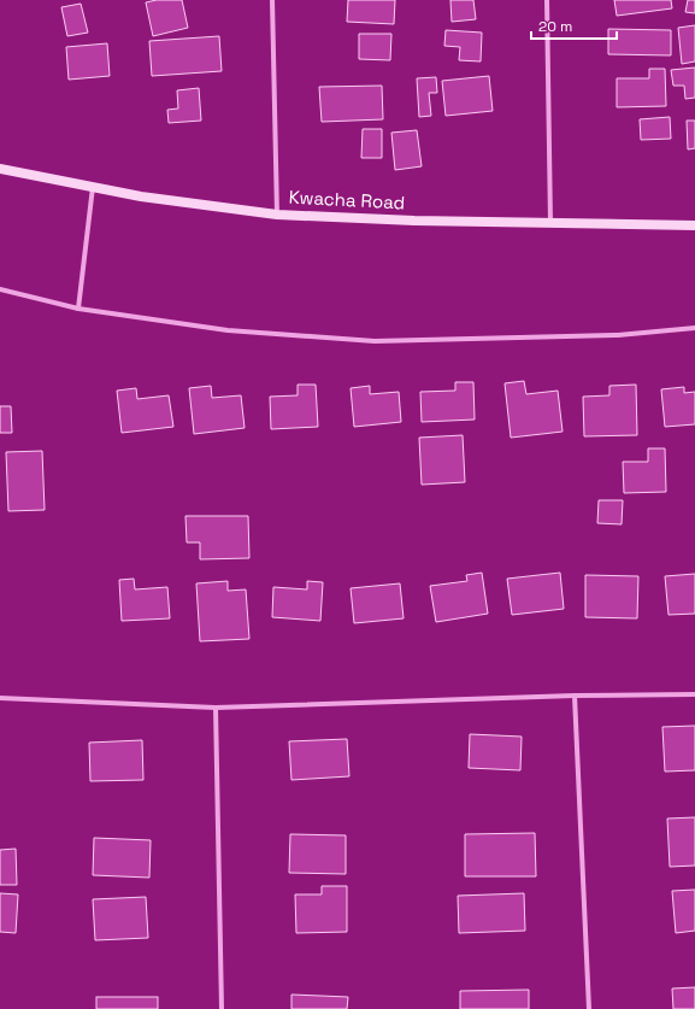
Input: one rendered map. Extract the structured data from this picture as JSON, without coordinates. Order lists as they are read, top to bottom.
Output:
{
  "streets": {
    "main road": ["Kwacha Road"]
  },
  "scale_bar": "20 m"
}
